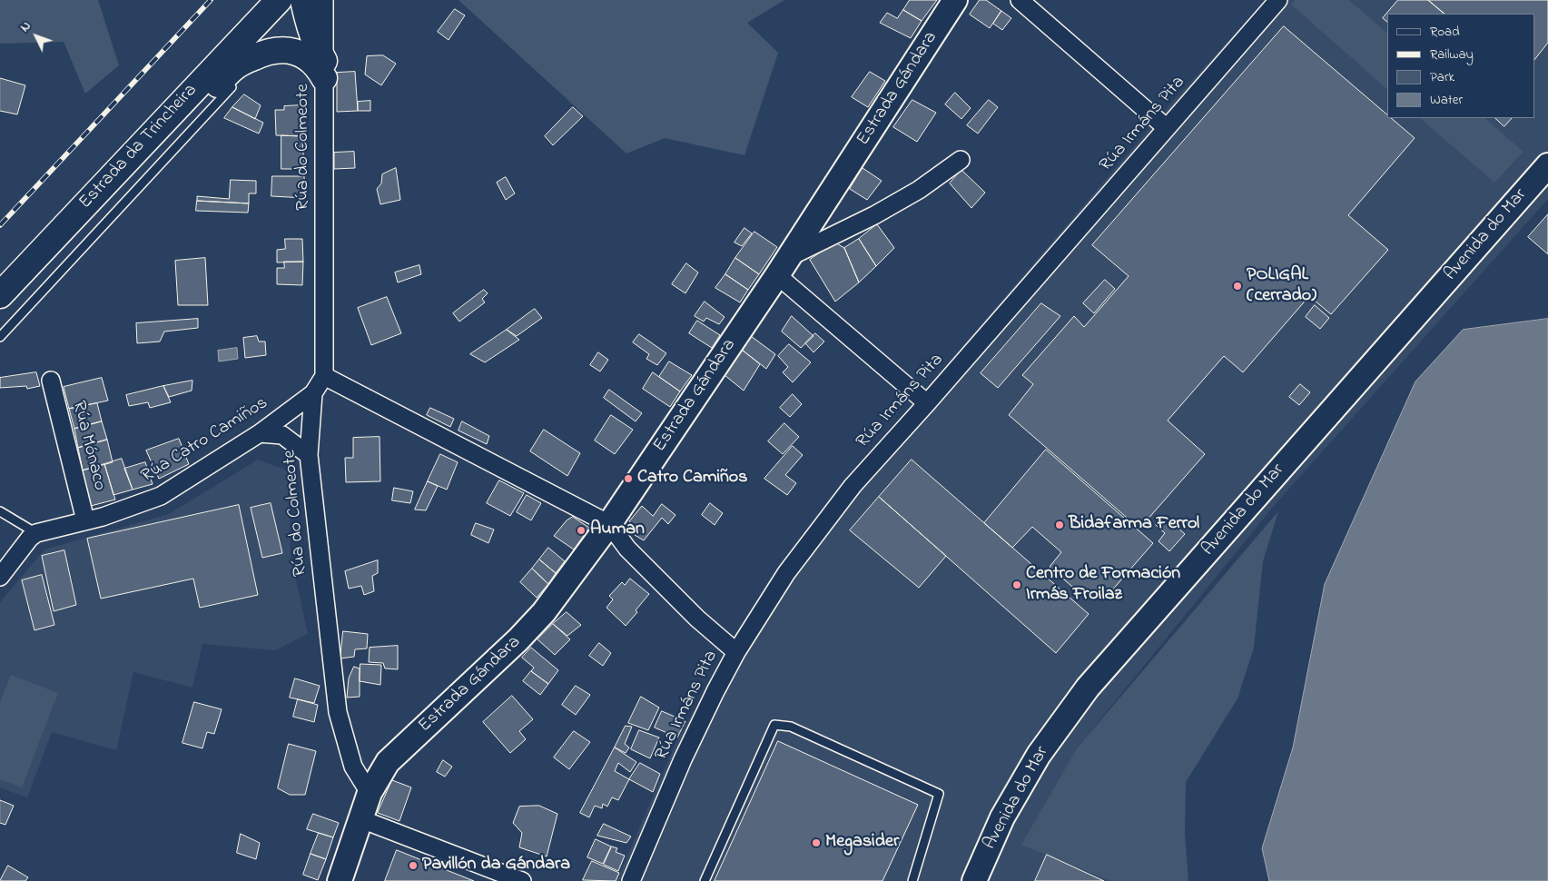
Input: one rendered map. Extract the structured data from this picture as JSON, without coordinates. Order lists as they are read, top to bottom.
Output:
{
  "streets": {
    "highway": ["Estrada da Trincheira"],
    "street": [
      "Estrada Gándara",
      "Rúa Irmáns Pita",
      "Rúa do Colmeote",
      "Avenida do Mar",
      "Rúa Catro Camiños",
      "Rúa Mónaco"
    ]
  },
  "crossings": [
    ["Estrada Gándara", "Rúa do Colmeote"],
    ["Rúa do Colmeote", "Rúa Catro Camiños"],
    ["Rúa Catro Camiños", "Rúa Mónaco"]
  ],
  "places": [
    "POLIGAL (cerrado)",
    "Catro Camiños",
    "Bidafarma Ferrol",
    "Auman",
    "Centro de Formación Irmás Froilaz",
    "Megasider",
    "Pavillón da Gándara"
  ],
  "legend": [
    "Road",
    "Railway",
    "Park",
    "Water"
  ],
  "north": "top left"
}
